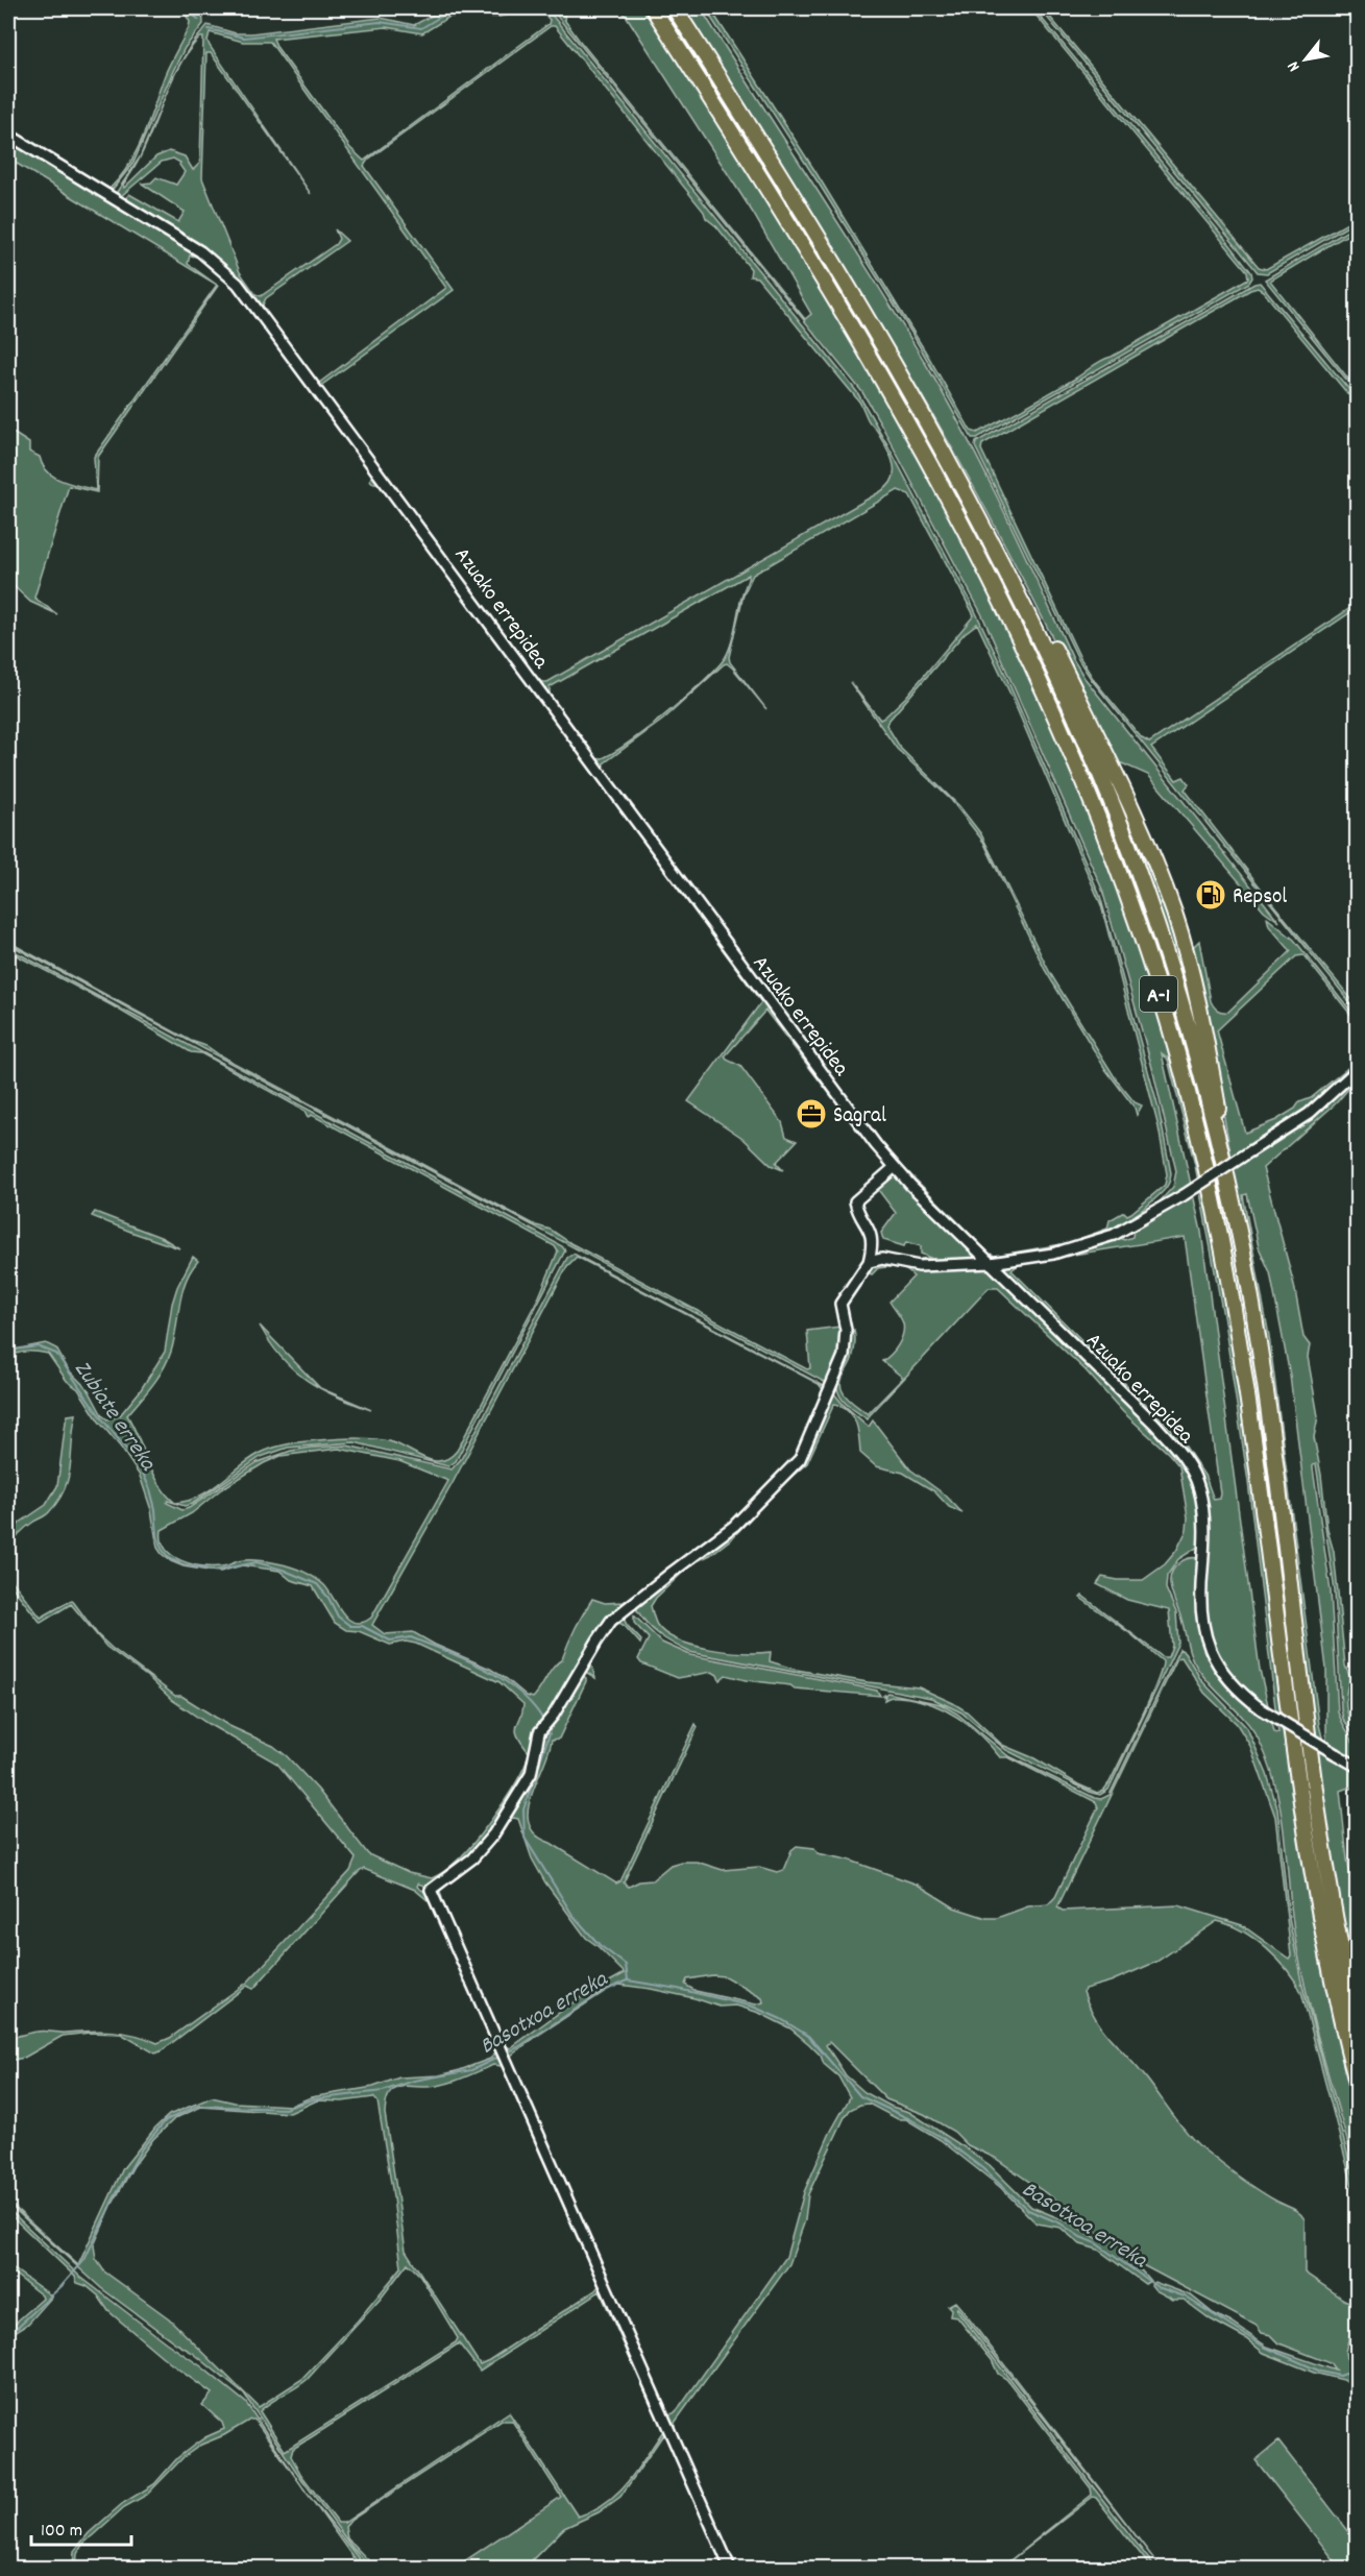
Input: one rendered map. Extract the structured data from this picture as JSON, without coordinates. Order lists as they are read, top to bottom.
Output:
{
  "streets": {
    "highway": ["A-1"],
    "street": ["Azuako errepidea"]
  },
  "water": ["Zubiate erreka", "Basotxoa erreka"],
  "places": {
    "fuel station": ["Repsol"],
    "office": ["Sagral"]
  },
  "scale_bar": "100 m",
  "north": "bottom left"
}
